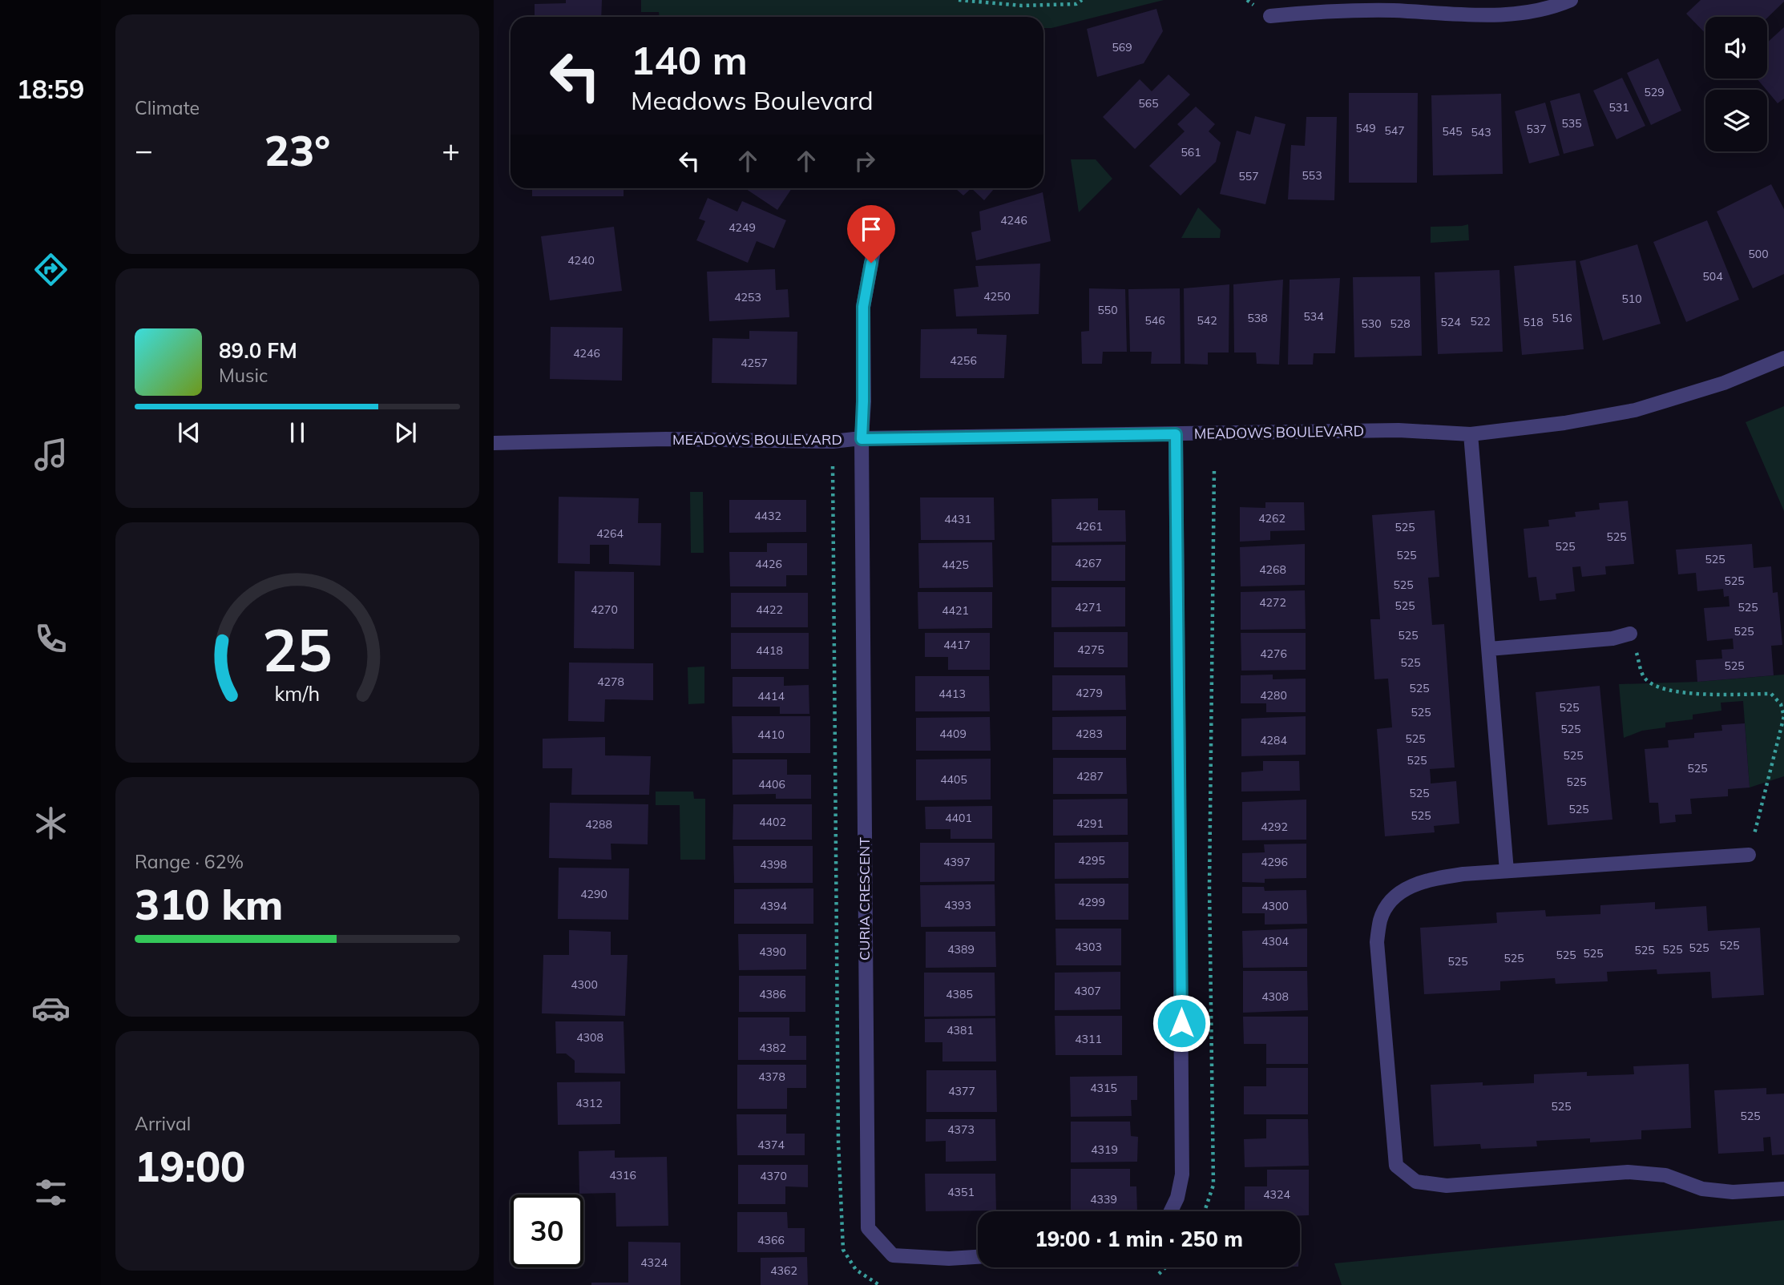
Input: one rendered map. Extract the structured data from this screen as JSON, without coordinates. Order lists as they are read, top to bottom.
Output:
{
  "streets": {
    "street": ["MEADOWS BOULEVARD", "CURIA CRESCENT"]
  },
  "crossings": [
    ["MEADOWS BOULEVARD", "CURIA CRESCENT"]
  ],
  "house_numbers": [
    "569",
    "529",
    "565",
    "531",
    "535",
    "549",
    "537",
    "547",
    "545",
    "543",
    "561",
    "553",
    "557",
    "4246",
    "4249",
    "500",
    "4240",
    "504",
    "4250",
    "4253",
    "510",
    "550",
    "534",
    "538",
    "516",
    "546",
    "542",
    "522",
    "524",
    "518",
    "530",
    "528",
    "4246",
    "4256",
    "4257",
    "4432",
    "4262",
    "4431",
    "4261",
    "525",
    "4264",
    "525",
    "525",
    "525",
    "525",
    "4267",
    "4426",
    "4425",
    "4268",
    "525",
    "525",
    "4272",
    "525",
    "4271",
    "525",
    "4270",
    "4422",
    "4421",
    "525",
    "525",
    "4417",
    "4275",
    "4418",
    "4276",
    "525",
    "525",
    "4278",
    "525",
    "4279",
    "4413",
    "4280",
    "4414",
    "525",
    "525",
    "525",
    "4409",
    "4283",
    "4410",
    "525",
    "4284",
    "525",
    "525",
    "525",
    "4287",
    "4405",
    "525",
    "4406",
    "525",
    "525",
    "525",
    "4401",
    "4402",
    "4291",
    "4288",
    "4292",
    "4295",
    "4397",
    "4296",
    "4398",
    "4290",
    "4299",
    "4393",
    "4394",
    "4300",
    "4304",
    "525",
    "4303",
    "525",
    "4389",
    "525",
    "525",
    "4390",
    "525",
    "525",
    "525",
    "525",
    "4300",
    "4307",
    "4386",
    "4385",
    "4308",
    "4381",
    "4308",
    "4311",
    "4382",
    "4378",
    "4315",
    "4377",
    "4312",
    "525",
    "525",
    "4373",
    "4374",
    "4319",
    "4316",
    "4370",
    "4351",
    "4324",
    "4339",
    "4366",
    "4324",
    "4362"
  ],
  "page": {
    "tabs": "18:59",
    "tile": [
      "Climate",
      ["Range · 62%", "310 km"],
      ["Arrival", "19:00"]
    ],
    "turn": ["140 m", "Meadows Boulevard"],
    "heat": ["−", "23°", "+"],
    "song": ["89.0 FM", "Music"],
    "limit": "30",
    "trip": "19:00 · 1 min · 250 m",
    "gauge": ["25", "km/h"]
  }
}
